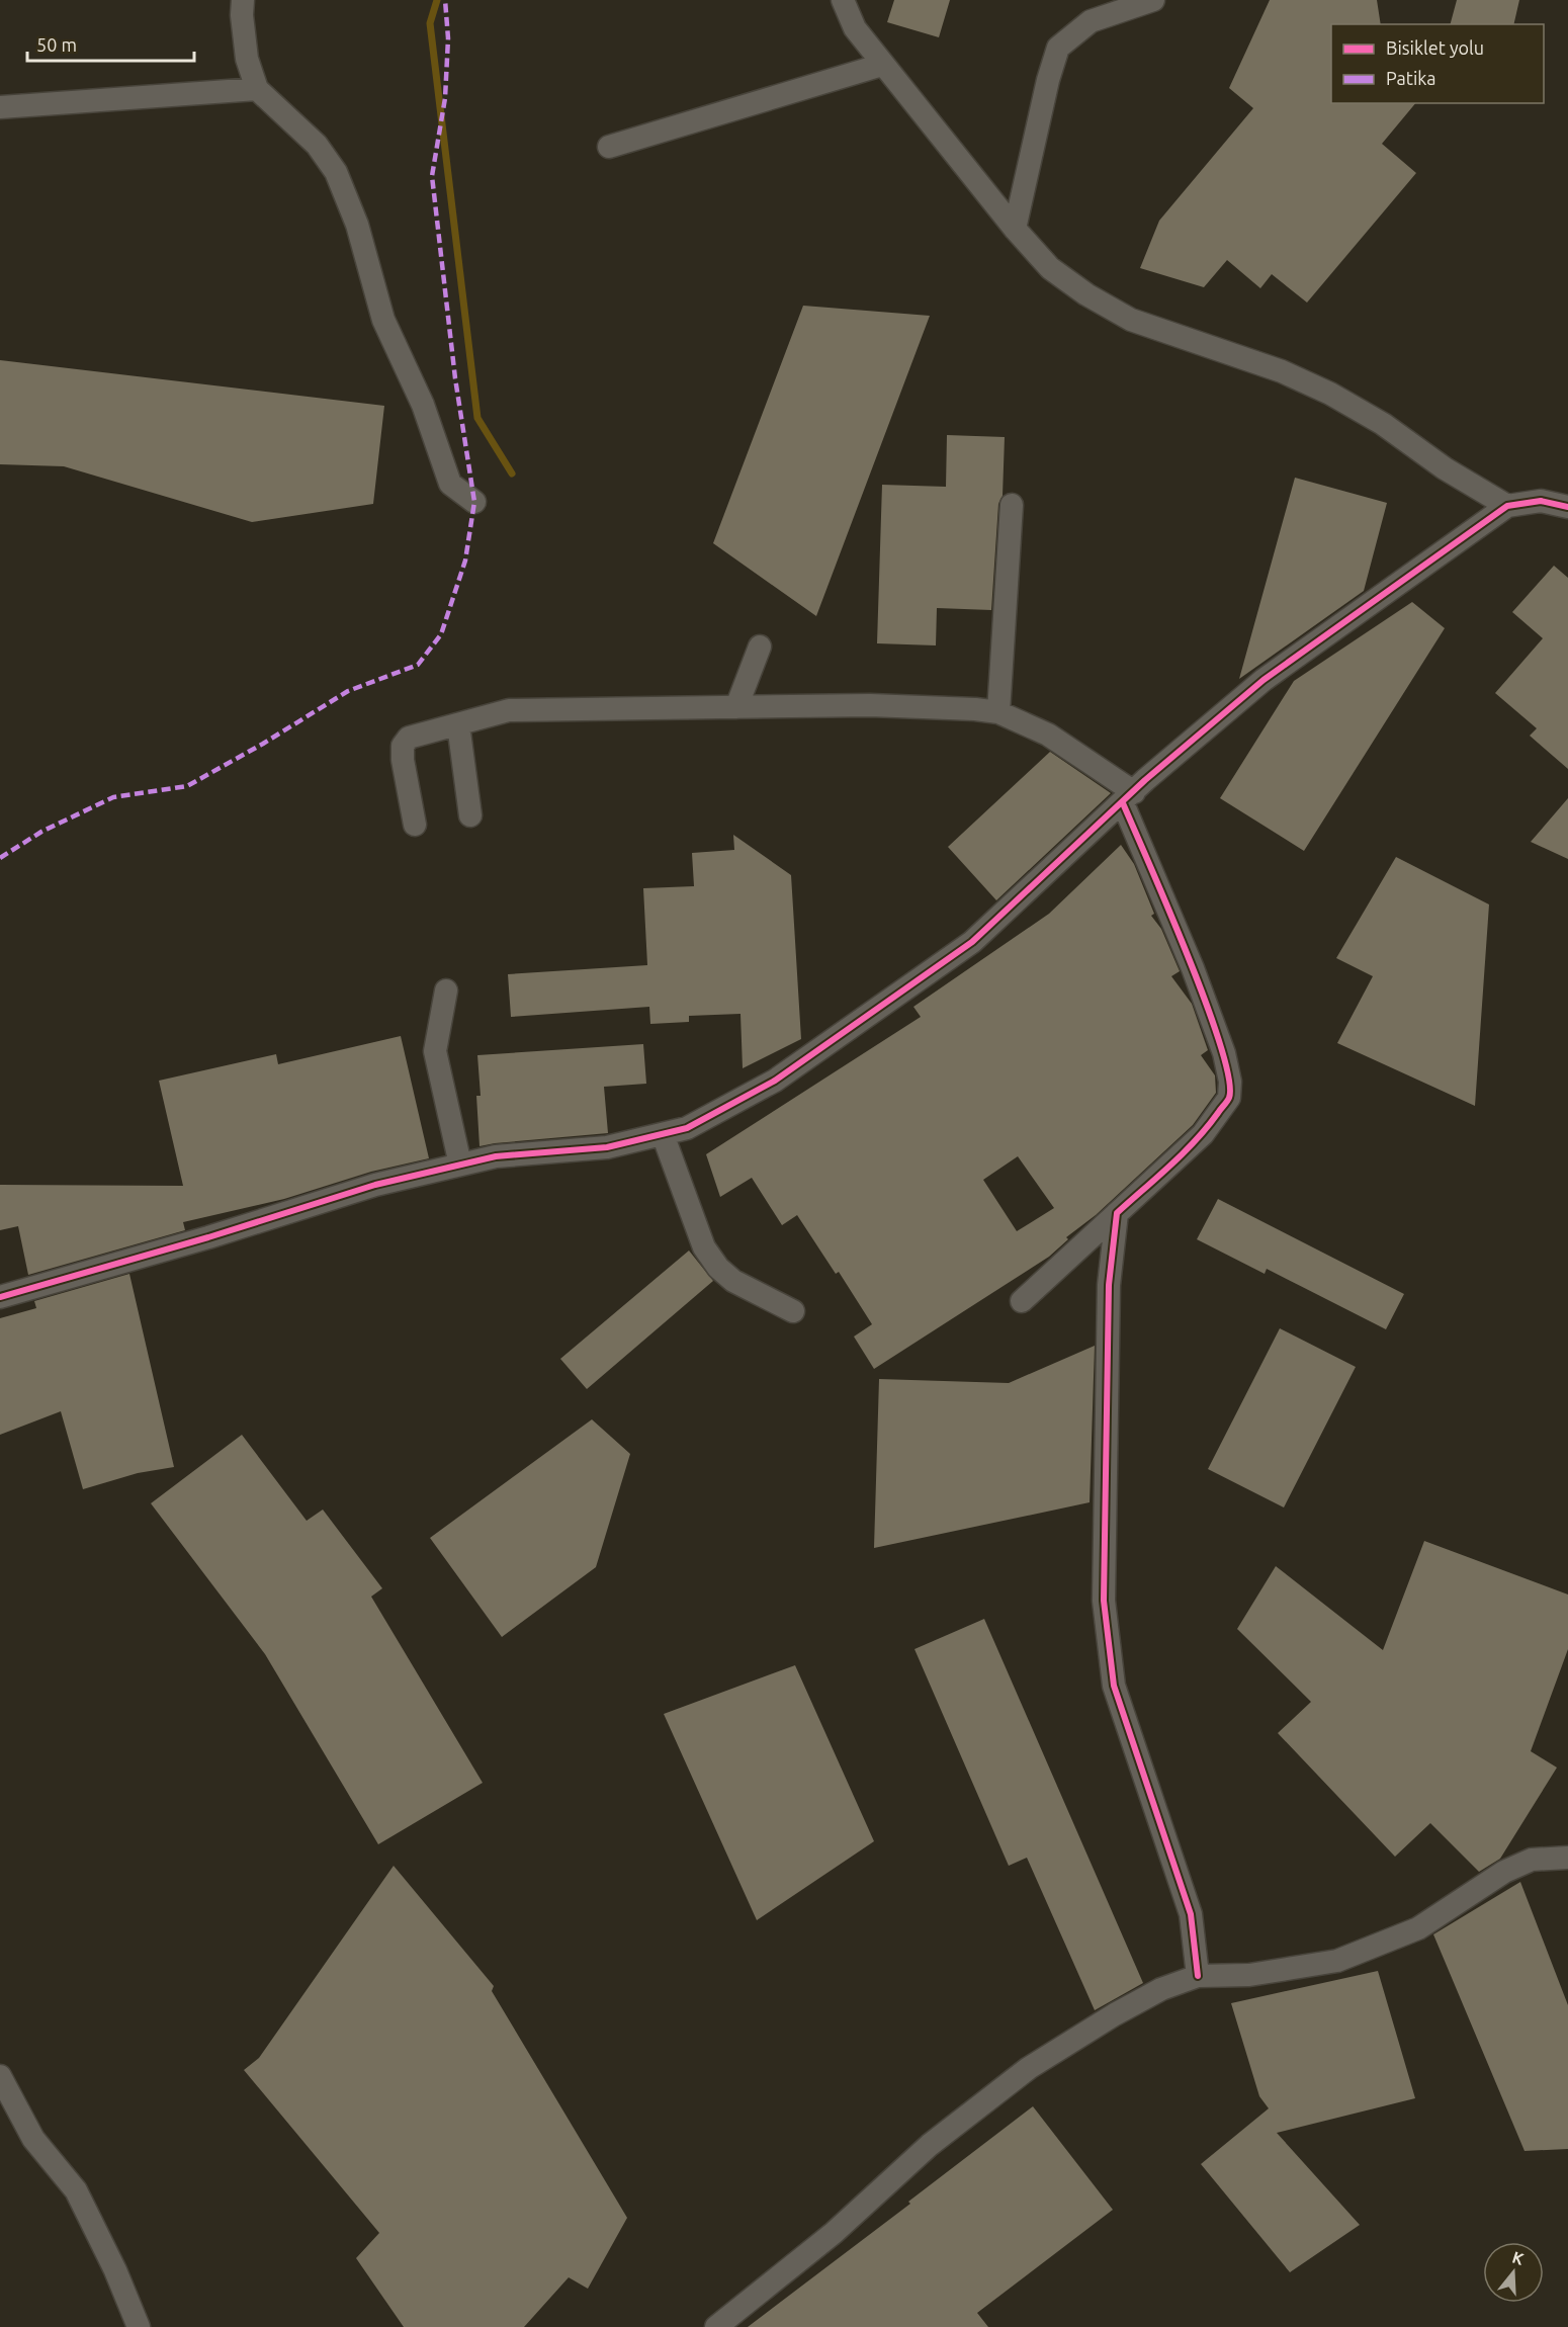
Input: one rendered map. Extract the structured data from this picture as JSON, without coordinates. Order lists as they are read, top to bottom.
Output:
{
  "legend": ["Bisiklet yolu", "Patika"],
  "scale_bar": "50 m",
  "north": "top"
}
